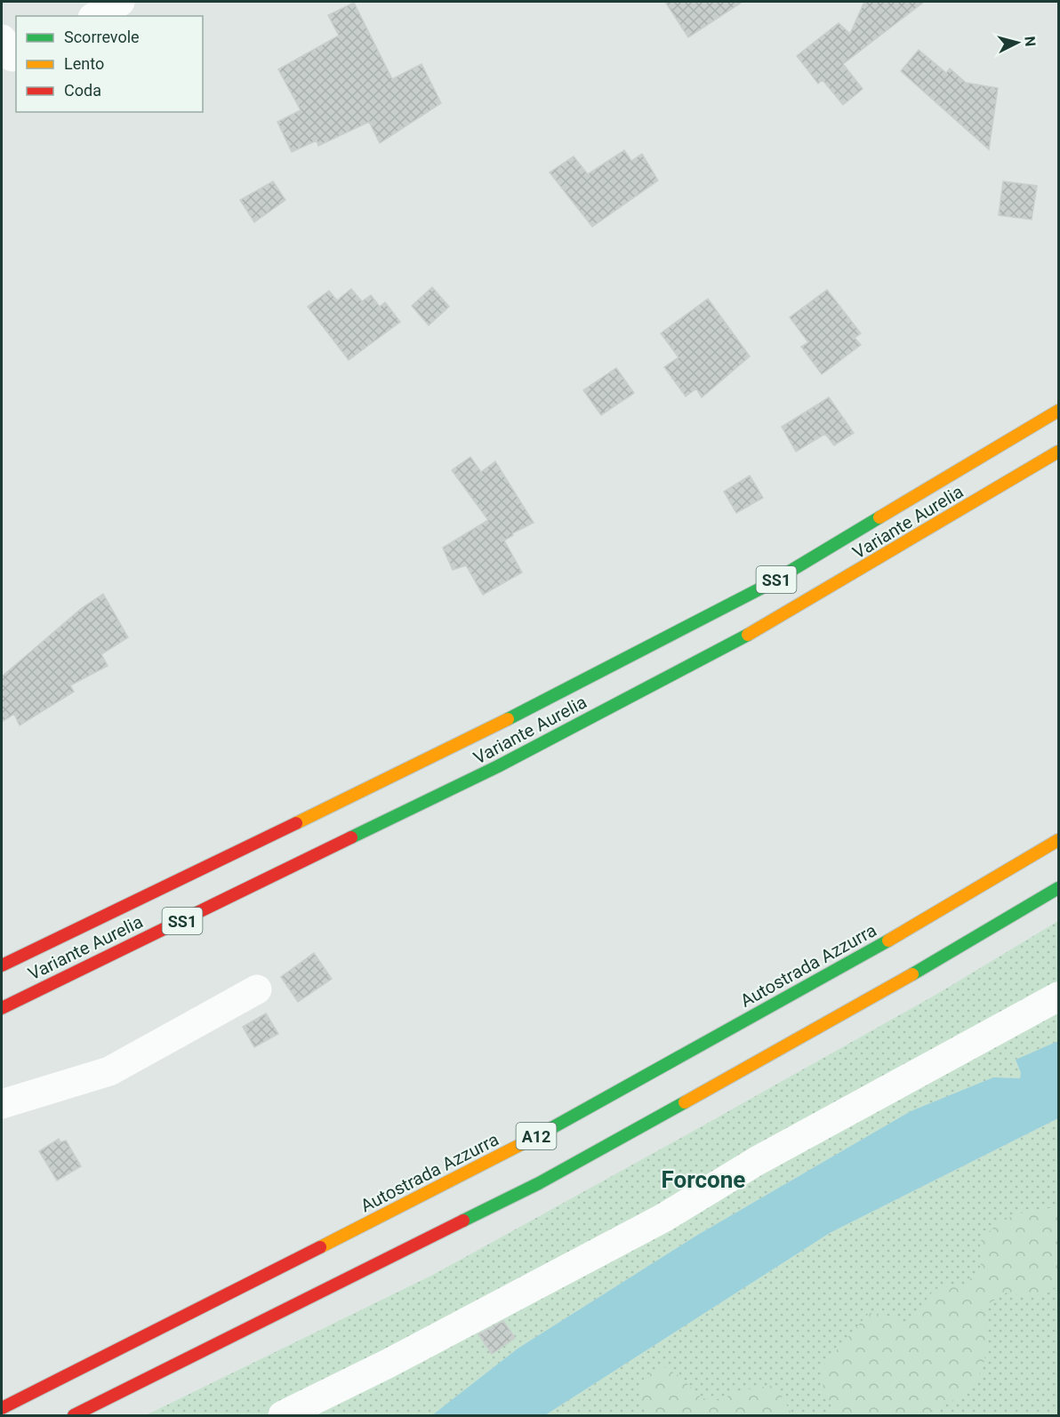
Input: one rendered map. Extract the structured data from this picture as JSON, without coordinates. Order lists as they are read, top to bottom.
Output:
{
  "streets": {
    "highway": [
      "Variante Aurelia",
      "SS1",
      "Autostrada Azzurra",
      "A12"
    ]
  },
  "districts": ["Forcone"],
  "legend": ["Scorrevole", "Lento", "Coda"],
  "north": "right"
}
